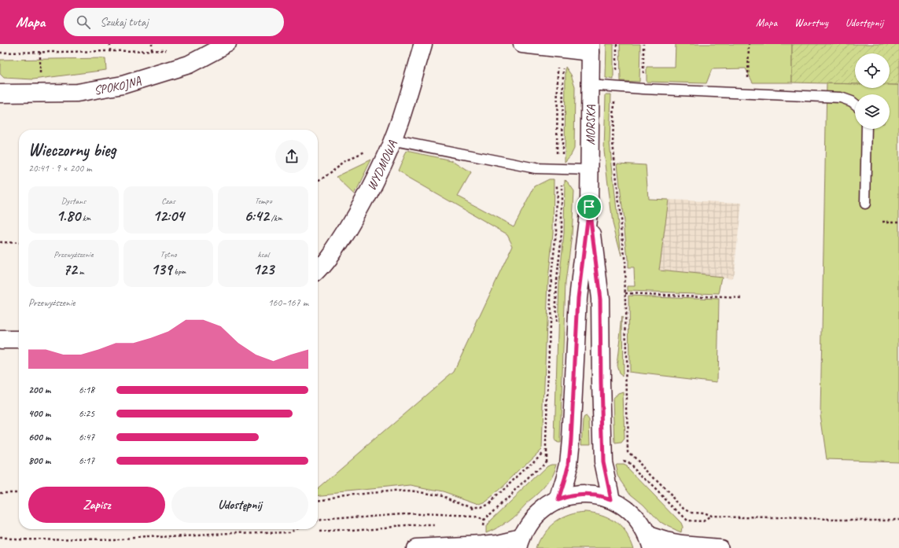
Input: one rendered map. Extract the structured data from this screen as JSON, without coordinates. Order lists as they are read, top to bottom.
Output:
{
  "streets": {
    "street": ["SPOKOJNA", "MORSKA", "WYDMOWA"]
  },
  "page": {
    "header": "Mapa",
    "search": "Szukaj tutaj",
    "nav": ["Mapa", "Warstwy", "Udostępnij"],
    "heading": ["Wieczorny bieg", "20:41 · 9 × 200 m"],
    "stats": [
      ["Dystans", "1.80 km"],
      ["Czas", "12:04"],
      ["Tempo", "6:42 /km"],
      ["Przewyższenie", "72 m"],
      ["Tętno", "139 bpm"],
      ["kcal", "123"]
    ],
    "chart": ["Przewyższenie", "160–167 m"],
    "list": [
      {
        "name": "200 m",
        "note": "6:18"
      },
      {
        "name": "400 m",
        "note": "6:25"
      },
      {
        "name": "600 m",
        "note": "6:47"
      },
      {
        "name": "800 m",
        "note": "6:17"
      }
    ],
    "buttons": ["Zapisz", "Udostępnij"]
  }
}
